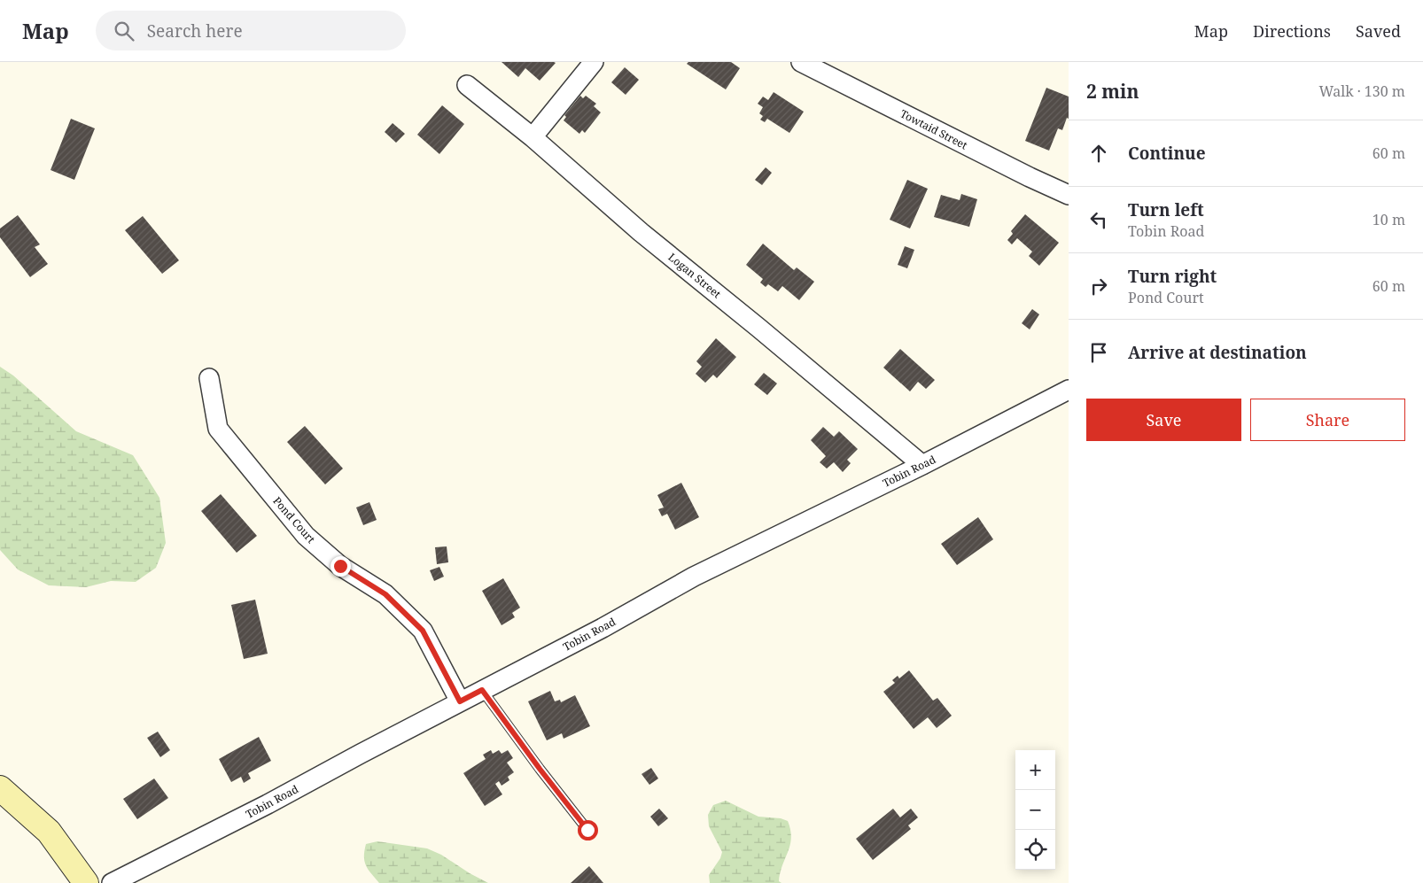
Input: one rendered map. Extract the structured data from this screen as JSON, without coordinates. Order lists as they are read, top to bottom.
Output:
{
  "streets": {
    "street": [
      "Towtaid Street",
      "Logan Street",
      "Tobin Road",
      "Pond Court"
    ]
  },
  "crossings": [
    ["Logan Street", "Tobin Road"],
    ["Tobin Road", "Pond Court"]
  ],
  "page": {
    "header": "Map",
    "search": "Search here",
    "nav": ["Map", "Directions", "Saved"],
    "heading": ["2 min", "Walk · 130 m"],
    "list": [
      ["Continue", "60 m"],
      ["Turn left", "Tobin Road", "10 m"],
      ["Turn right", "Pond Court", "60 m"],
      "Arrive at destination"
    ],
    "buttons": ["Save", "Share"],
    "map_buttons": ["+", "−"]
  }
}
